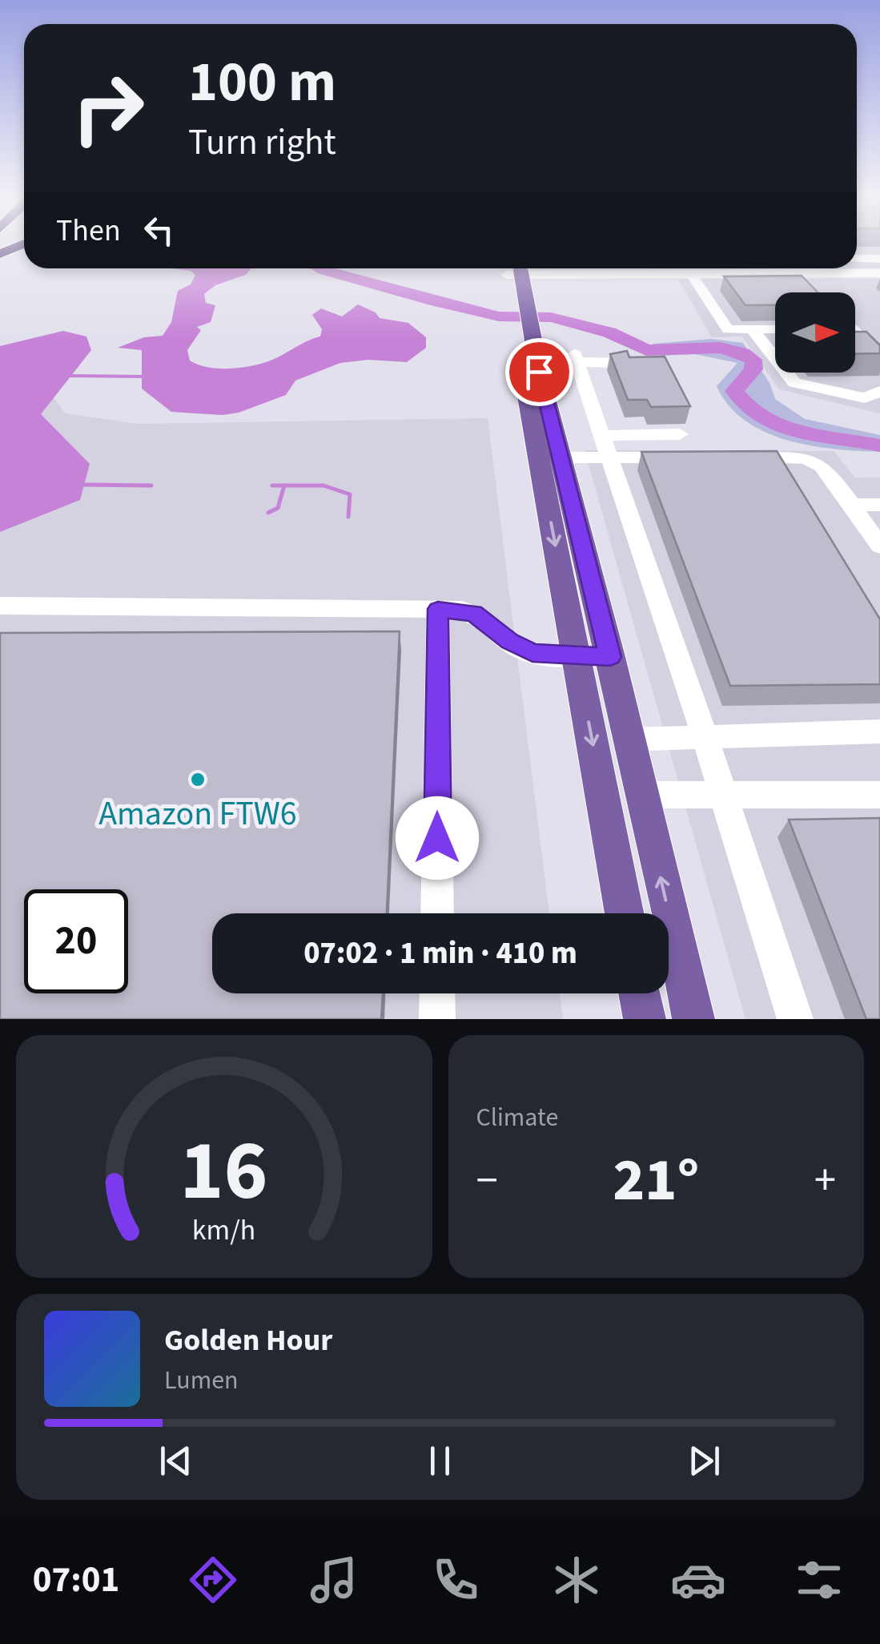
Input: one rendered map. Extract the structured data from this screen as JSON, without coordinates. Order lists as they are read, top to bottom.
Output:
{
  "places": ["Amazon FTW6"],
  "north": "right",
  "page": {
    "turn": ["100 m", "Turn right"],
    "then": "Then",
    "limit": "20",
    "trip": "07:02 · 1 min · 410 m",
    "tile": "Climate",
    "heat": ["−", "21°", "+"],
    "song": ["Golden Hour", "Lumen"],
    "tabs": "07:01",
    "gauge": ["16", "km/h"]
  }
}
